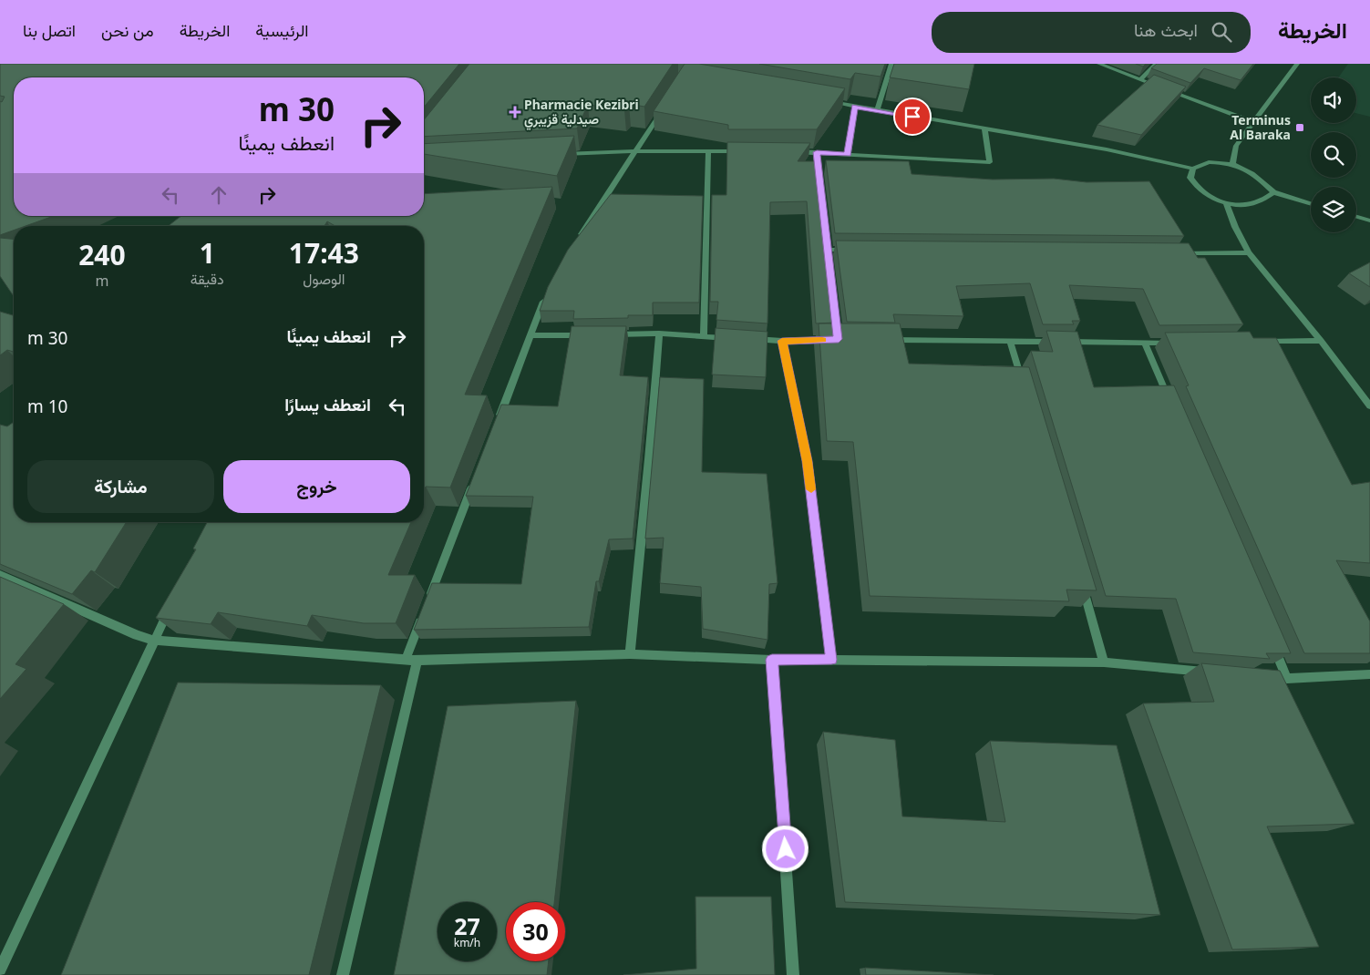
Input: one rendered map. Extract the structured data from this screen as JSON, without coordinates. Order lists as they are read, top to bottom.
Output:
{
  "places": {
    "health": ["Pharmacie Kezibri صيدلية قزيبري"],
    "transit": ["Terminus Al Baraka"]
  },
  "page": {
    "header": "الخريطة",
    "search": "ابحث هنا",
    "nav": [
      "الرئيسية",
      "الخريطة",
      "من نحن",
      "اتصل بنا"
    ],
    "turn": ["30 m", "انعطف يمينًا"],
    "eta": [
      "17:43",
      "الوصول",
      "1",
      "دقيقة",
      "240",
      "m"
    ],
    "list": [
      {
        "name": "انعطف يمينًا",
        "value": "30 m"
      },
      {
        "name": "انعطف يسارًا",
        "value": "10 m"
      }
    ],
    "buttons": ["خروج", "مشاركة"],
    "speed": "27 km/h",
    "limit": "30"
  }
}
